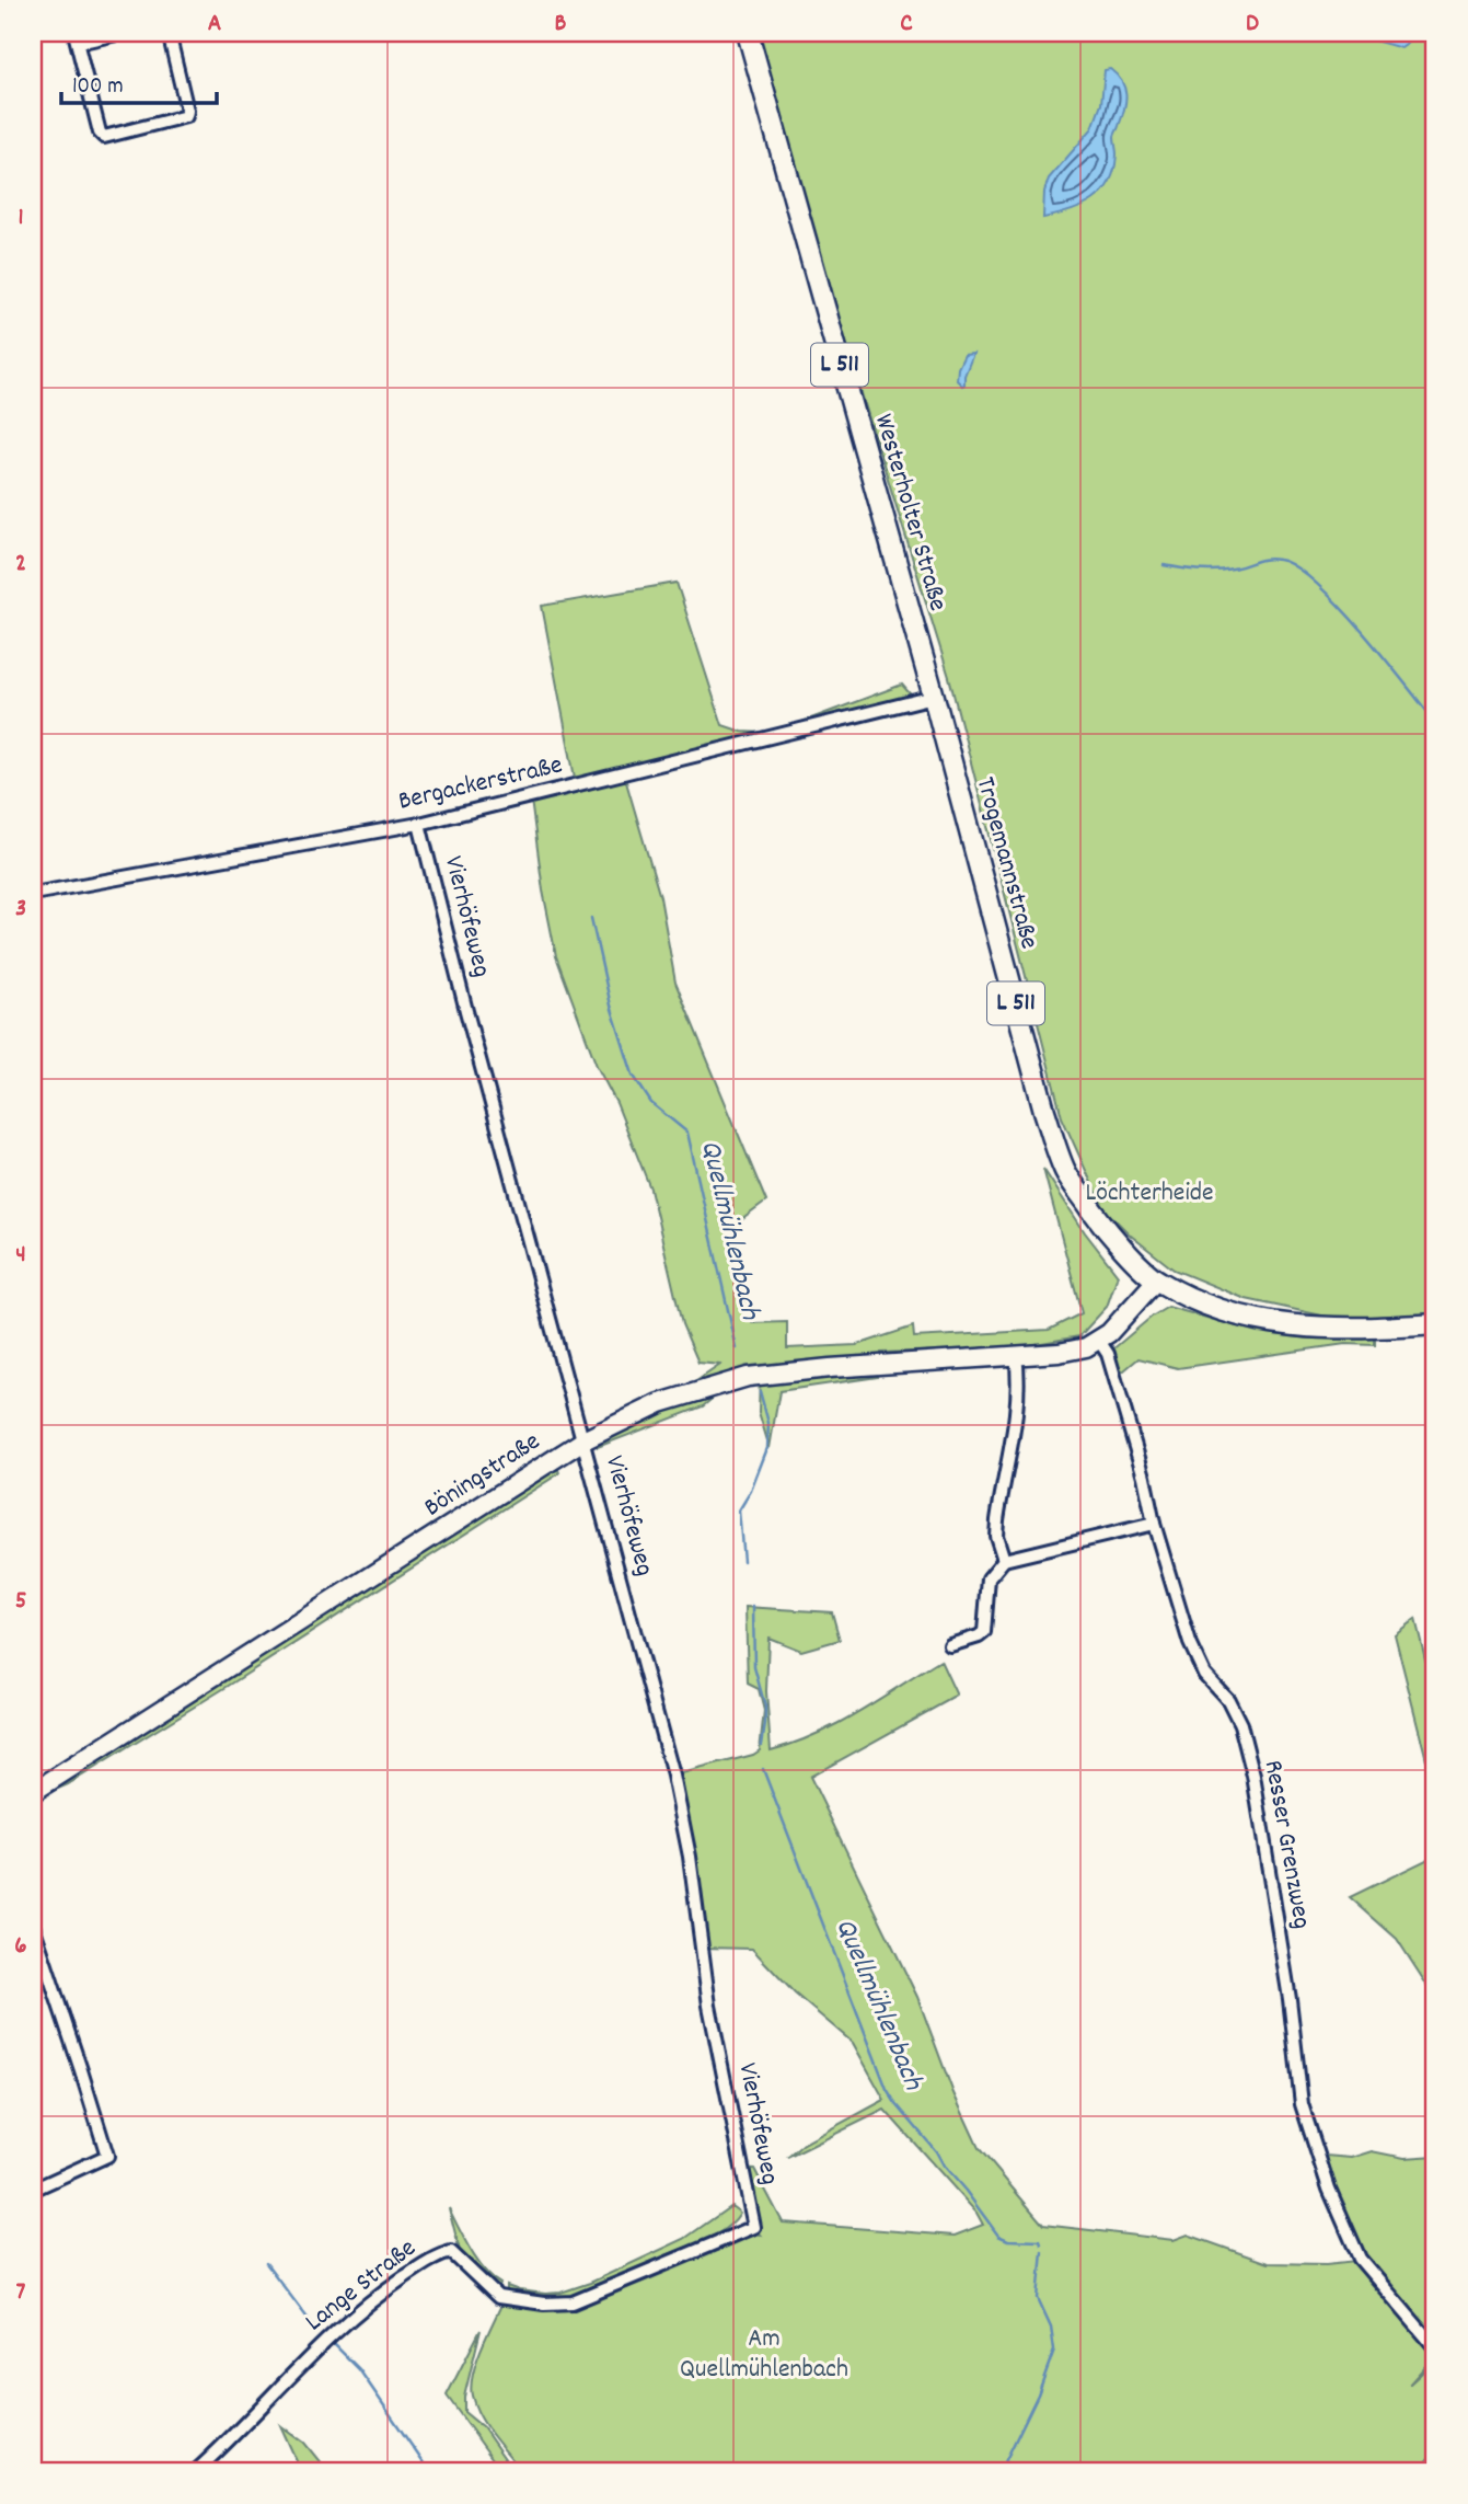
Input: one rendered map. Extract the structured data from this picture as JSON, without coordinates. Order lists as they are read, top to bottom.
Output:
{
  "streets": {
    "main road": [
      "L 511",
      "Westerholter Straße",
      "Trogemannstraße",
      "Böningstraße"
    ],
    "street": [
      "Bergackerstraße",
      "Vierhöfeweg",
      "Resser Grenzweg",
      "Lange Straße"
    ]
  },
  "crossings": [
    ["L 511", "Trogemannstraße"],
    ["L 511", "Böningstraße"],
    ["Westerholter Straße", "Bergackerstraße"],
    ["Westerholter Straße", "Trogemannstraße"],
    ["Bergackerstraße", "Trogemannstraße"],
    ["Bergackerstraße", "Vierhöfeweg"],
    ["Trogemannstraße", "Böningstraße"],
    ["Vierhöfeweg", "Böningstraße"],
    ["Vierhöfeweg", "Lange Straße"],
    ["Böningstraße", "Resser Grenzweg"]
  ],
  "water": ["Quellmühlenbach"],
  "parks": ["Löchterheide", "Am Quellmühlenbach"],
  "scale_bar": "100 m",
  "grid": {
    "columns": [
      "A",
      "B",
      "C",
      "D"
    ],
    "rows": [
      "1",
      "2",
      "3",
      "4",
      "5",
      "6",
      "7"
    ]
  }
}
